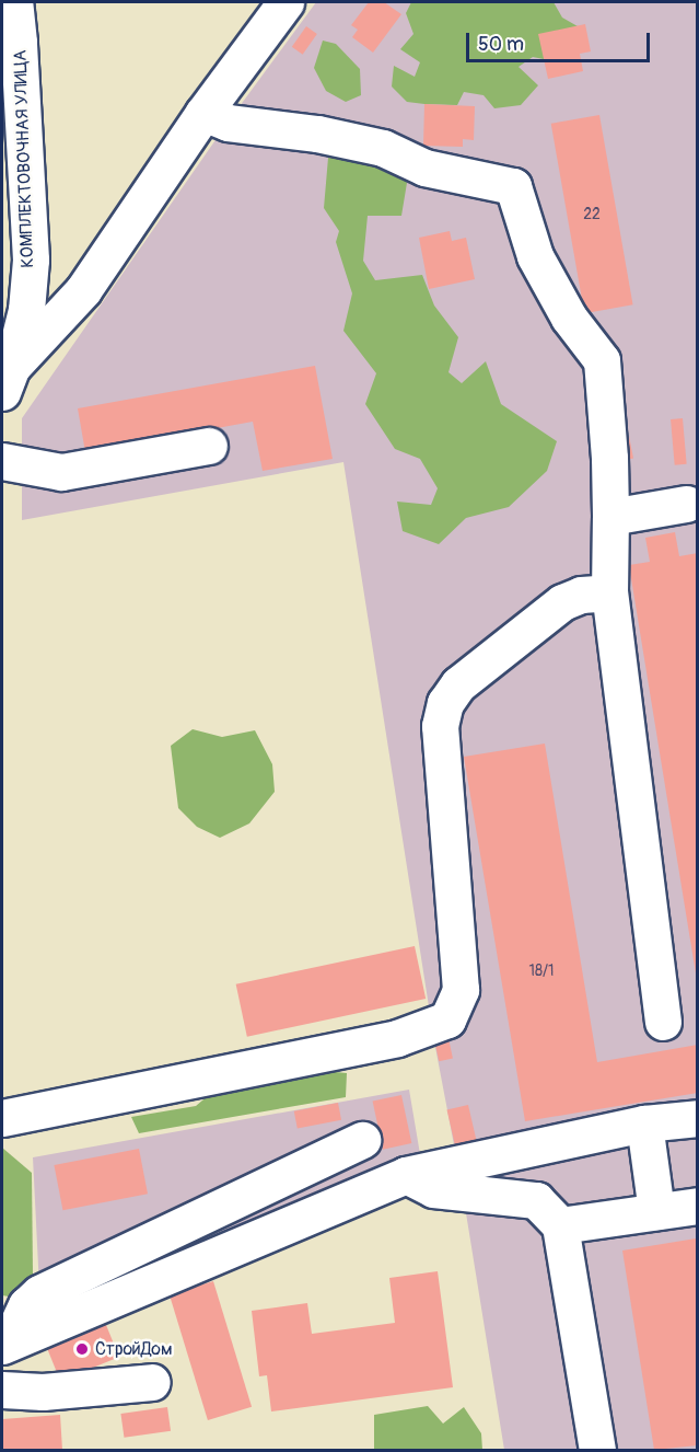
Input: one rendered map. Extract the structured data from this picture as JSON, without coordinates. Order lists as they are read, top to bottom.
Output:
{
  "streets": {
    "street": ["КОМПЛЕКТОВОЧНАЯ УЛИЦА"]
  },
  "places": ["СтройДом"],
  "house_numbers": ["22", "18/1"],
  "scale_bar": "50 m"
}
